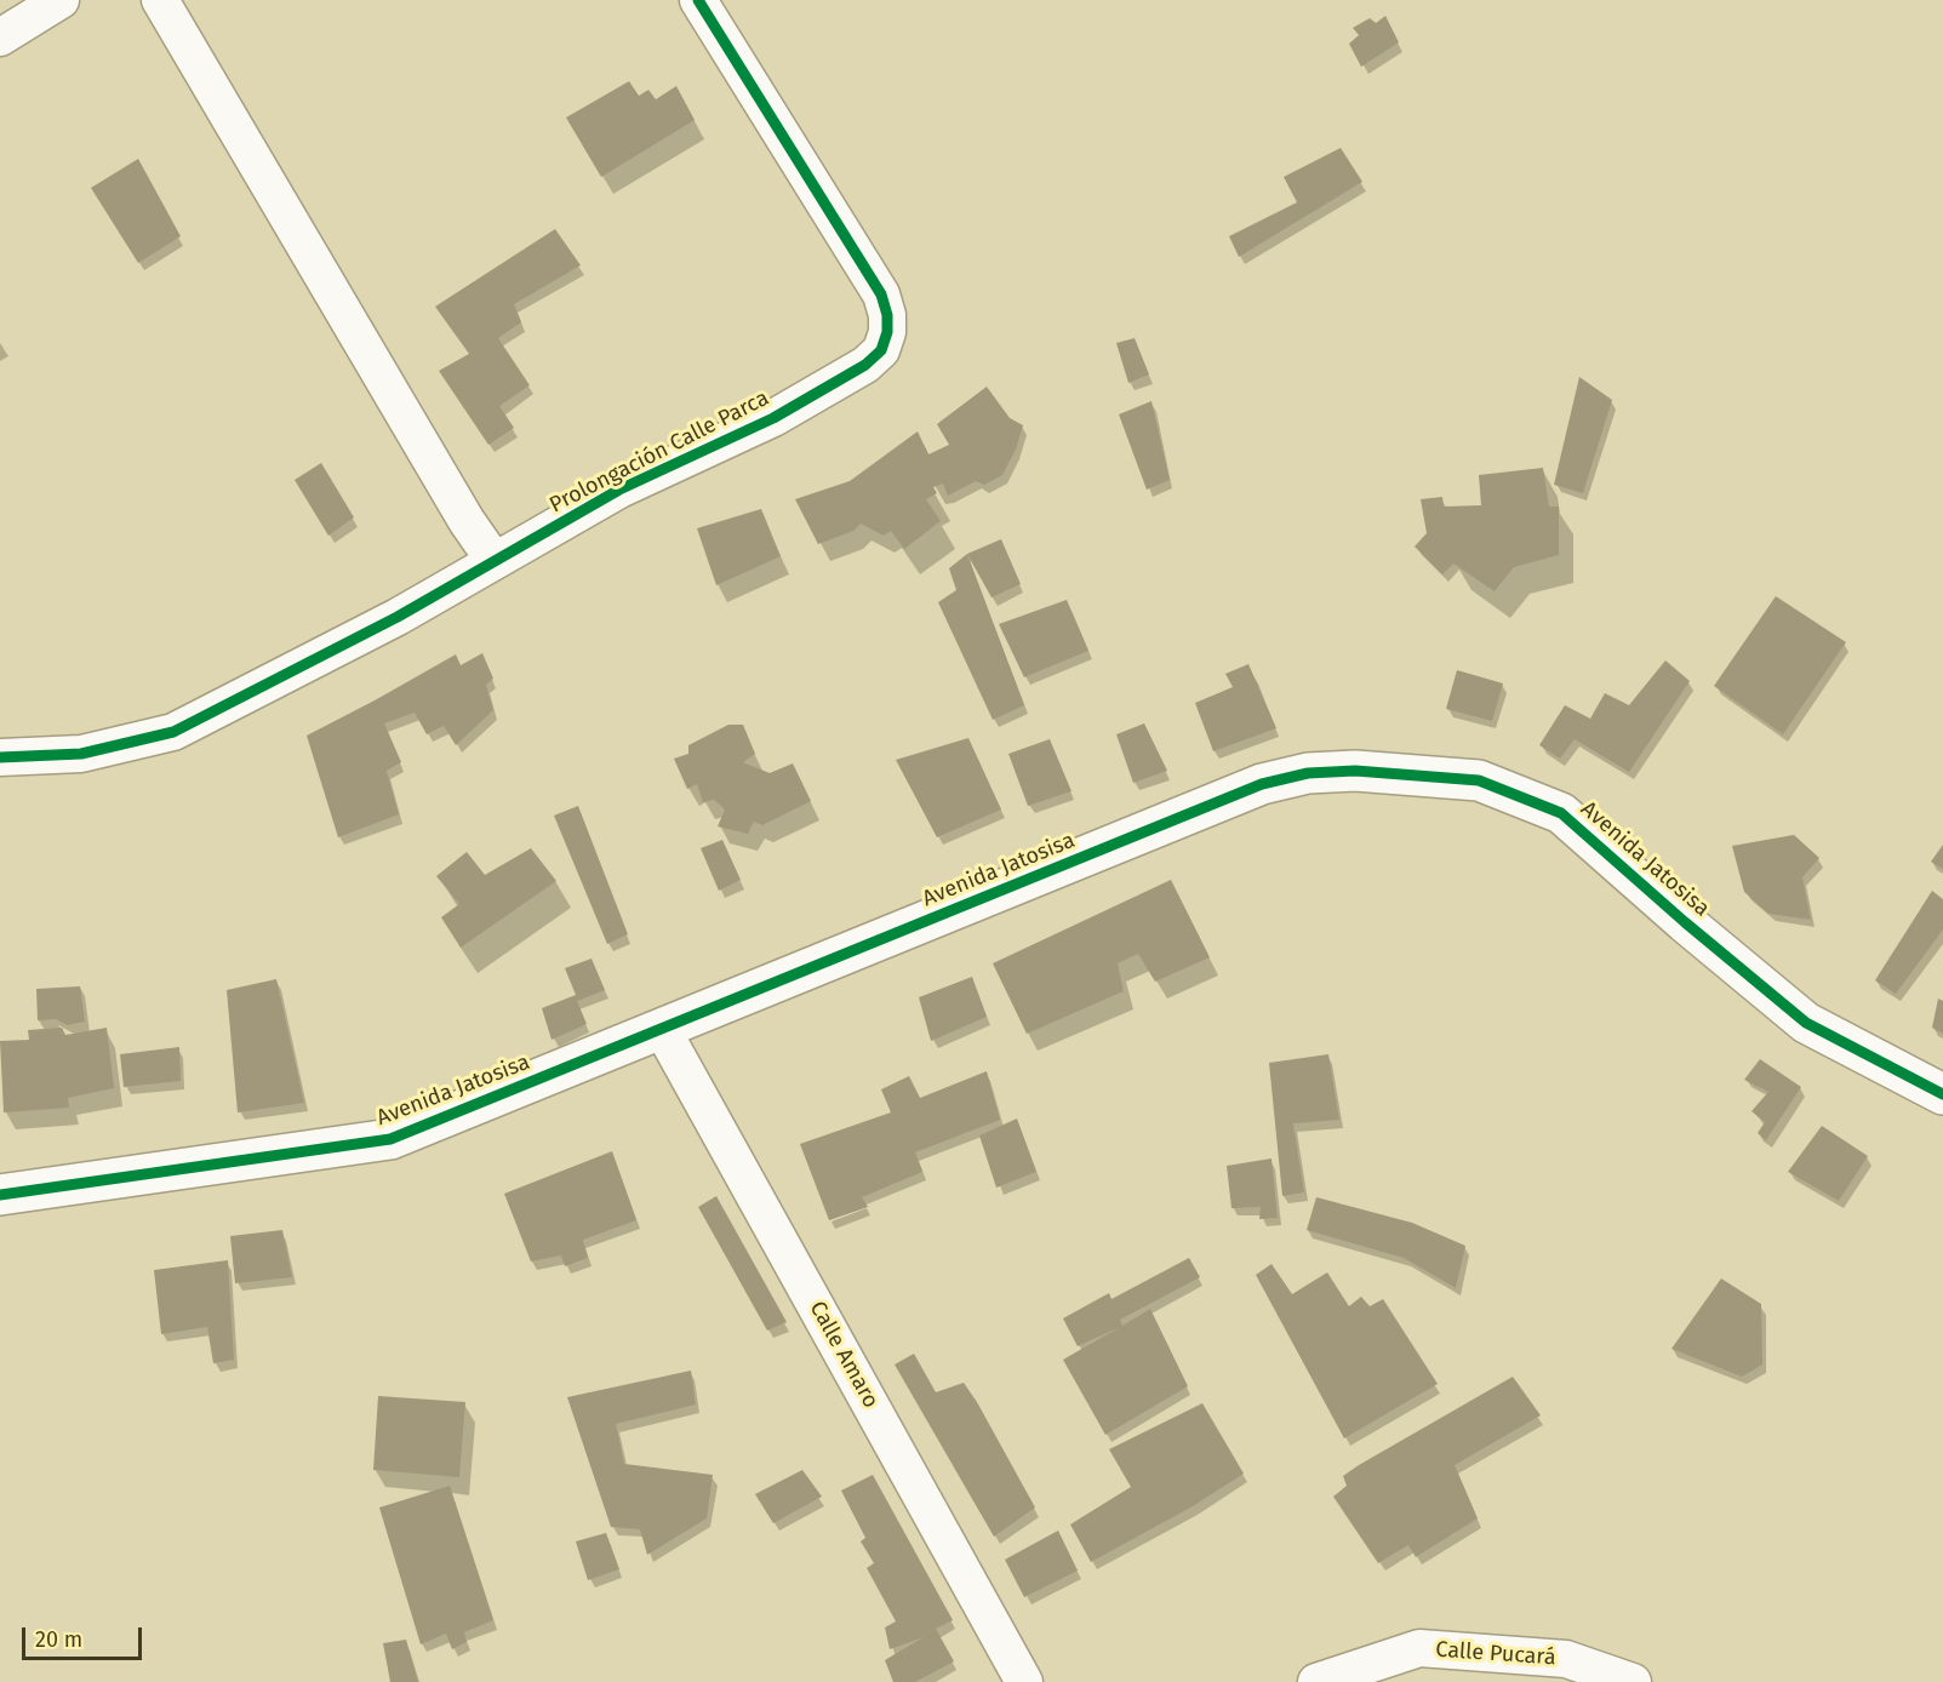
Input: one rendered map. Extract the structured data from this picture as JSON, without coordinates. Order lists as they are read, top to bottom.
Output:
{
  "streets": {
    "street": [
      "Prolongación Calle Parca",
      "Avenida Jatosisa",
      "Calle Amaro",
      "Calle Pucará"
    ]
  },
  "crossings": [
    ["Avenida Jatosisa", "Calle Amaro"]
  ],
  "scale_bar": "20 m"
}
